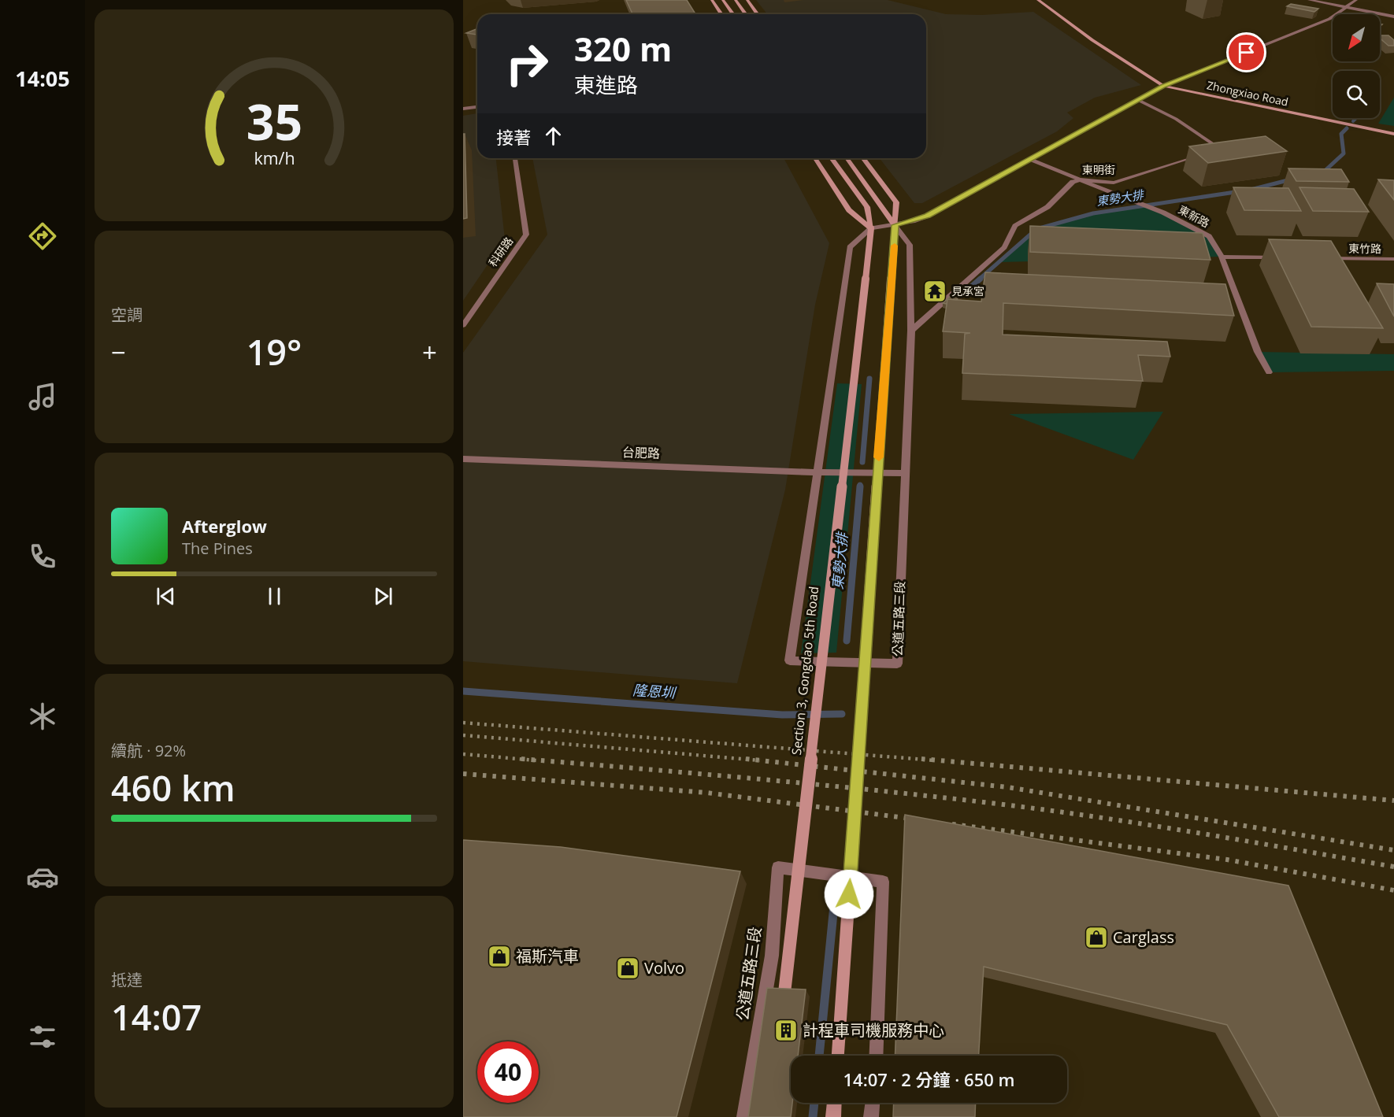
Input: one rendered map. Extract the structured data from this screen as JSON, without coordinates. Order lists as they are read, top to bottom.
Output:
{
  "streets": {
    "street": [
      "Zhongxiao Road",
      "東明街",
      "東新路",
      "東竹路",
      "科研路",
      "台肥路",
      "公道五路三段",
      "Section 3, Gongdao 5th Road"
    ]
  },
  "crossings": [
    ["東明街", "東新路"],
    ["東明街", "公道五路三段"],
    ["台肥路", "公道五路三段"],
    ["公道五路三段", "Section 3, Gongdao 5th Road"]
  ],
  "water": ["東勢大排", "隆恩圳"],
  "places": {
    "temple": ["見承宮"],
    "shop": ["Carglass", "福斯汽車", "Volvo"],
    "building": ["計程車司機服務中心"]
  },
  "north": "bottom left",
  "page": {
    "tabs": "14:05",
    "turn": ["320 m", "東進路"],
    "then": "接著",
    "tile": [
      "空調",
      ["續航 · 92%", "460 km"],
      ["抵達", "14:07"]
    ],
    "heat": ["−", "19°", "+"],
    "song": ["Afterglow", "The Pines"],
    "limit": "40",
    "trip": "14:07 · 2 分鐘 · 650 m",
    "gauge": ["35", "km/h"]
  }
}
